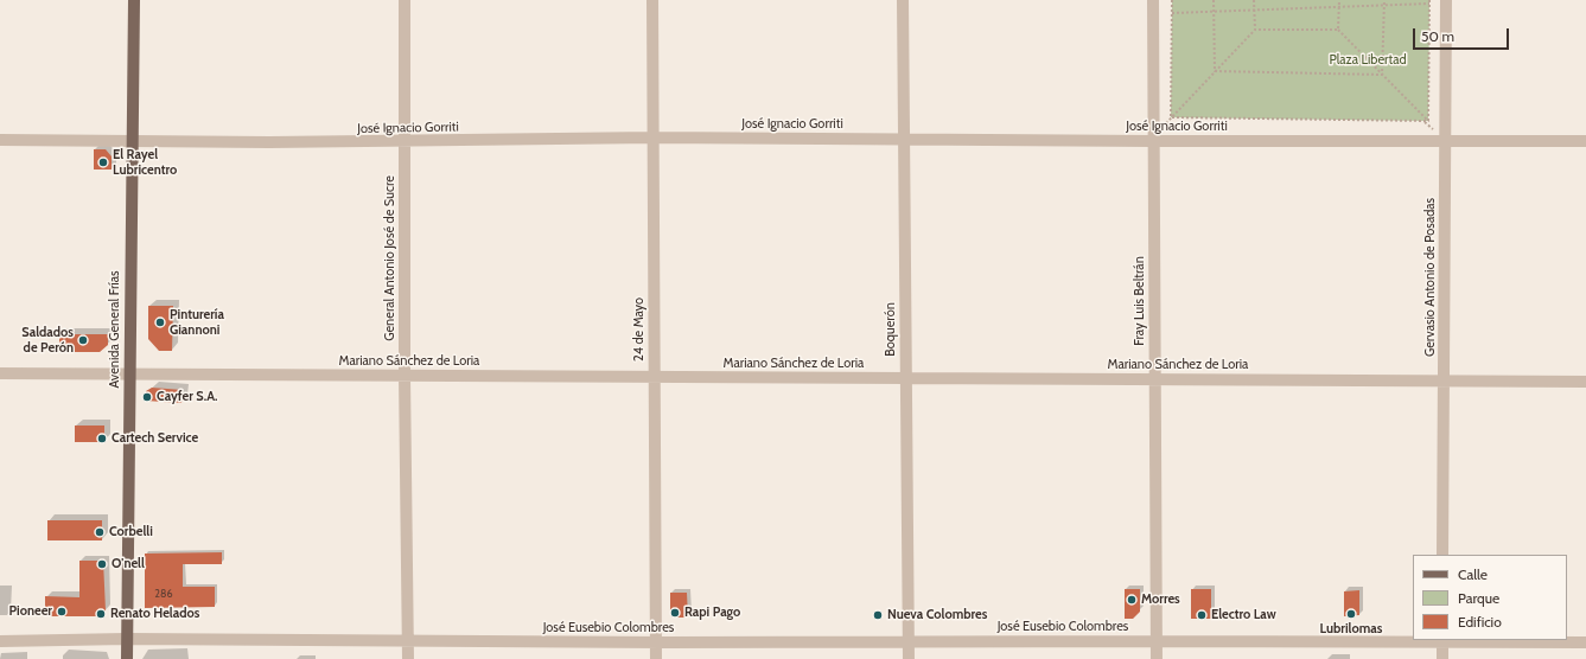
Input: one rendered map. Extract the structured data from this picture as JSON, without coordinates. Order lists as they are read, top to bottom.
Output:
{
  "streets": {
    "main road": ["Avenida General Frías"],
    "street": [
      "José Ignacio Gorriti",
      "General Antonio José de Sucre",
      "Gervasio Antonio de Posadas",
      "Fray Luis Beltrán",
      "24 de Mayo",
      "Boquerón",
      "Mariano Sánchez de Loria",
      "José Eusebio Colombres"
    ]
  },
  "crossings": [
    ["José Ignacio Gorriti", "General Antonio José de Sucre"],
    ["José Ignacio Gorriti", "Gervasio Antonio de Posadas"],
    ["José Ignacio Gorriti", "Fray Luis Beltrán"],
    ["José Ignacio Gorriti", "Avenida General Frías"],
    ["José Ignacio Gorriti", "24 de Mayo"],
    ["José Ignacio Gorriti", "Boquerón"],
    ["General Antonio José de Sucre", "Mariano Sánchez de Loria"],
    ["General Antonio José de Sucre", "José Eusebio Colombres"],
    ["Gervasio Antonio de Posadas", "Mariano Sánchez de Loria"],
    ["Fray Luis Beltrán", "Mariano Sánchez de Loria"],
    ["Fray Luis Beltrán", "José Eusebio Colombres"],
    ["Avenida General Frías", "Mariano Sánchez de Loria"],
    ["Avenida General Frías", "José Eusebio Colombres"],
    ["24 de Mayo", "Mariano Sánchez de Loria"],
    ["24 de Mayo", "José Eusebio Colombres"],
    ["Boquerón", "Mariano Sánchez de Loria"],
    ["Boquerón", "José Eusebio Colombres"]
  ],
  "parks": ["Plaza Libertad"],
  "places": [
    "El Rayel Lubricentro",
    "Pinturería Giannoni",
    "Saldados de Perón",
    "Cayfer S.A.",
    "Cartech Service",
    "Corbelli",
    "O'nell",
    "Morres",
    "Pioneer",
    "Rapi Pago",
    "Renato Helados",
    "Lubrilomas",
    "Nueva Colombres",
    "Electro Law"
  ],
  "house_numbers": ["286"],
  "legend": ["Calle", "Parque", "Edificio"],
  "scale_bar": "50 m"
}
